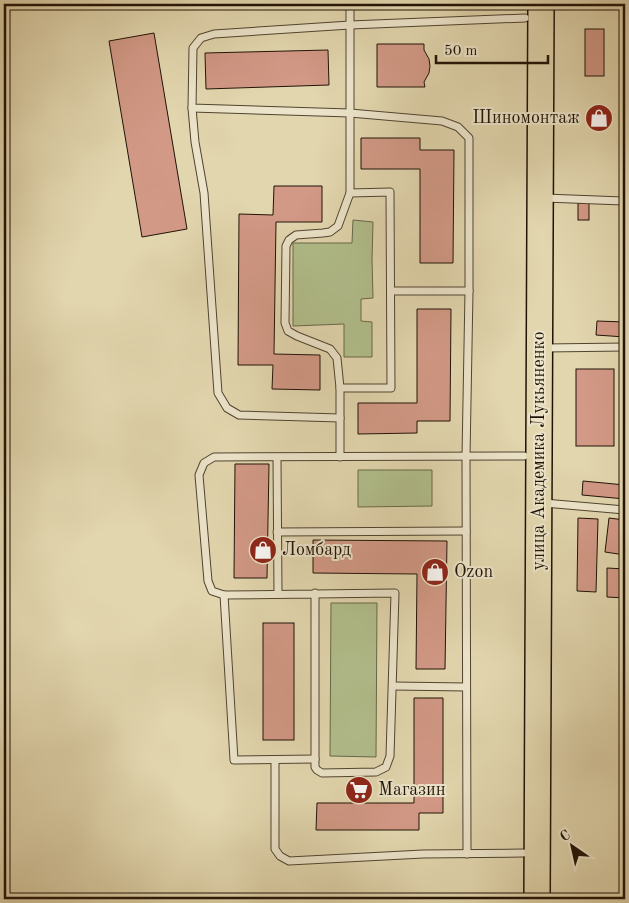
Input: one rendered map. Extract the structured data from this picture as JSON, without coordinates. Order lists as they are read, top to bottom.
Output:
{
  "streets": {
    "highway": ["улица Академика Лукьяненко"]
  },
  "places": {
    "shop": ["Шиномонтаж", "Ломбард", "Ozon"],
    "supermarket": ["Магазин"]
  },
  "scale_bar": "50 m",
  "north": "top left"
}
